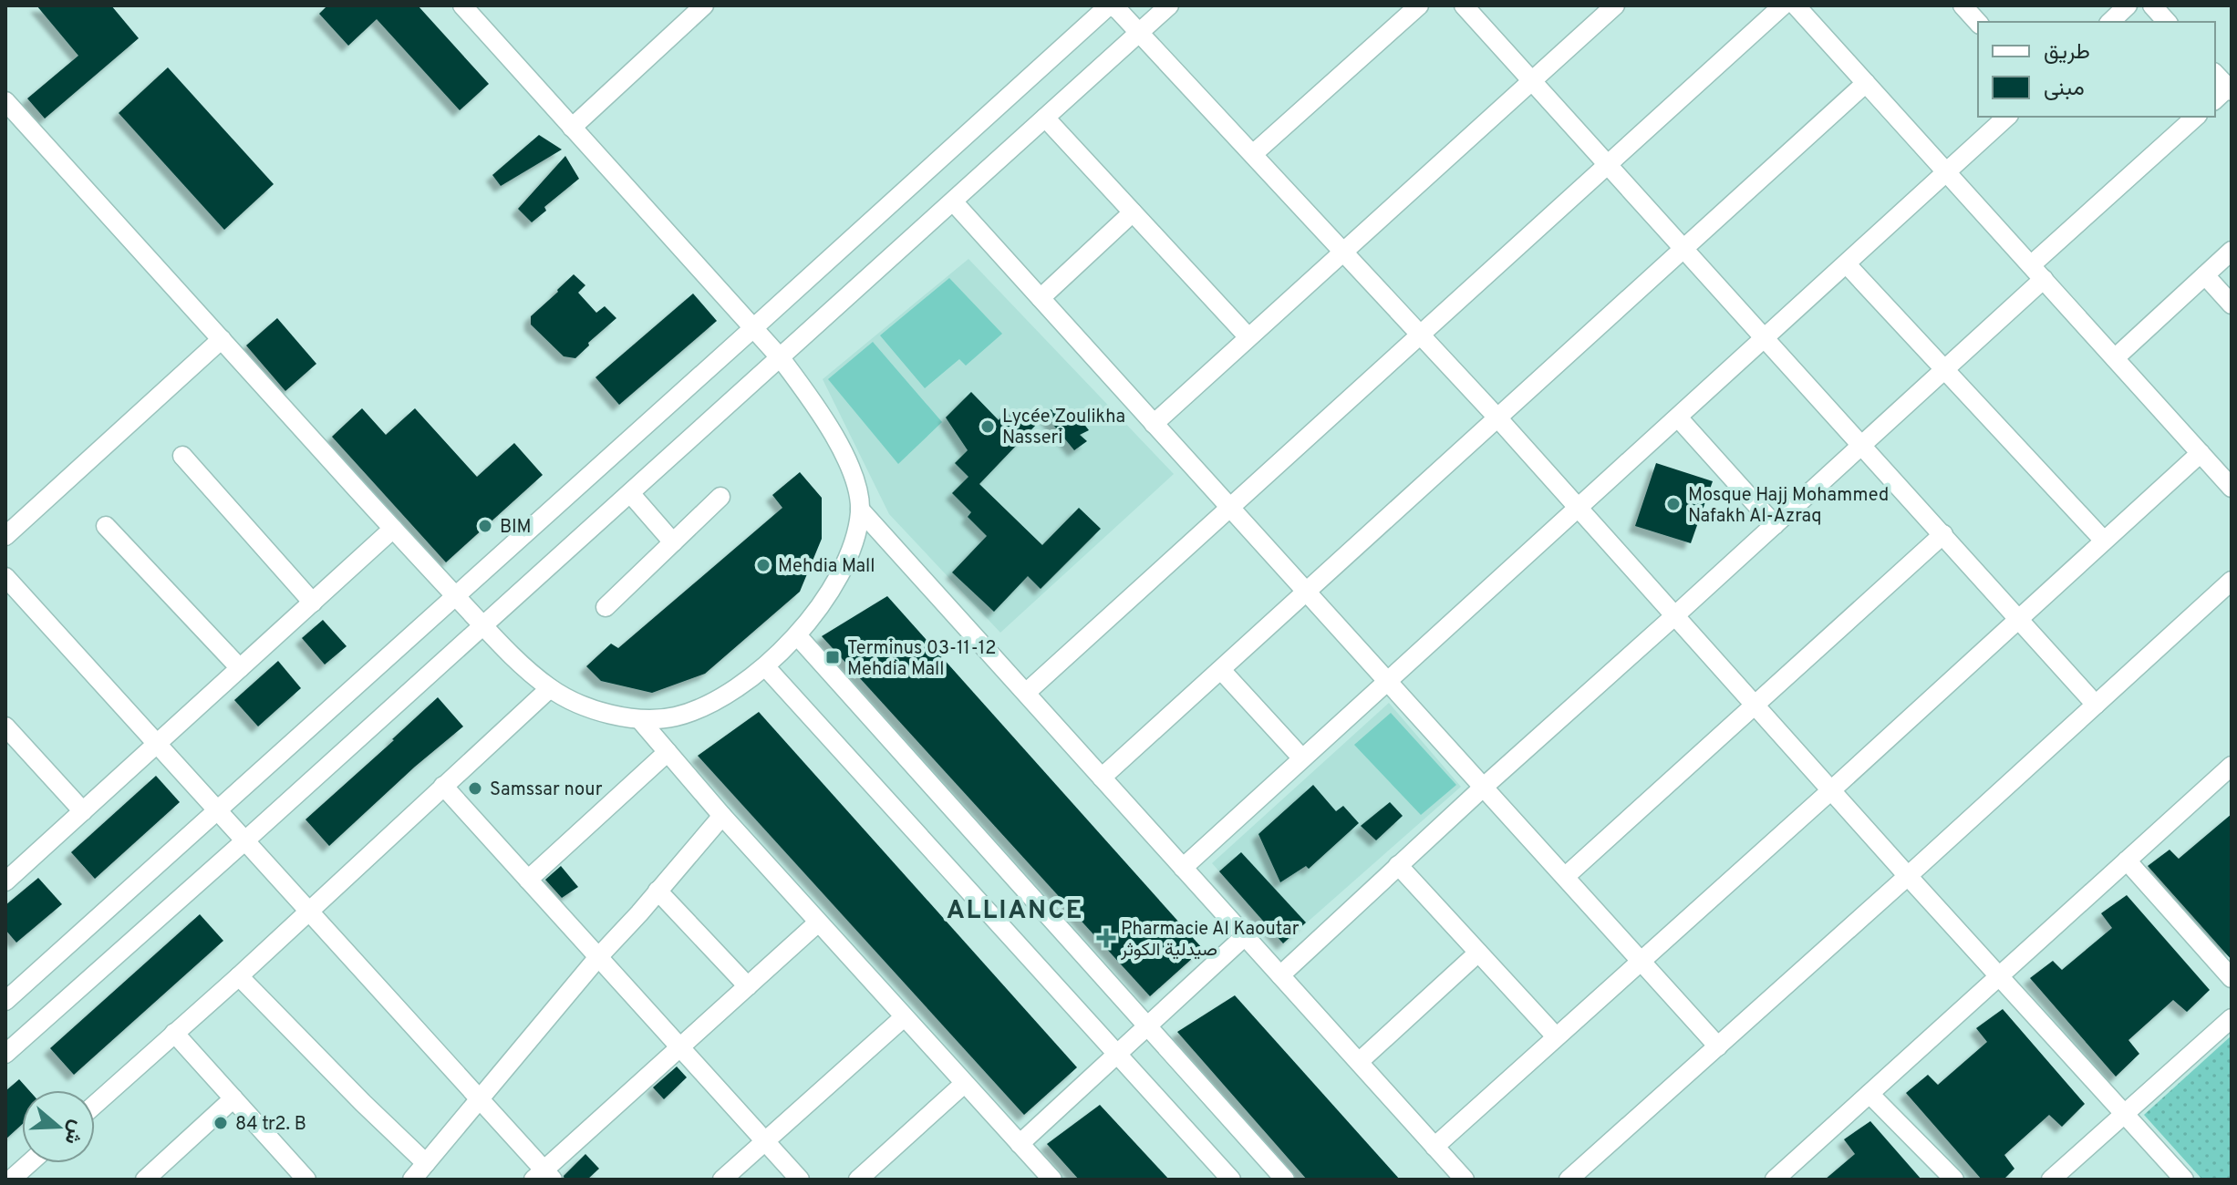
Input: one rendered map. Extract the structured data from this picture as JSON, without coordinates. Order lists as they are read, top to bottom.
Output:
{
  "districts": ["ALLIANCE"],
  "places": {
    "other": [
      "Lycée Zoulikha Nasseri",
      "Mosque Hajj Mohammed Nafakh Al-Azraq",
      "BIM",
      "Mehdia Mall",
      "Samssar nour",
      "84 tr2. B"
    ],
    "transit": ["Terminus 03-11-12 Mehdia Mall"],
    "health": ["Pharmacie Al Kaoutar صيدلية الكوثر"]
  },
  "legend": ["طريق", "مبنى"],
  "north": "right"
}
